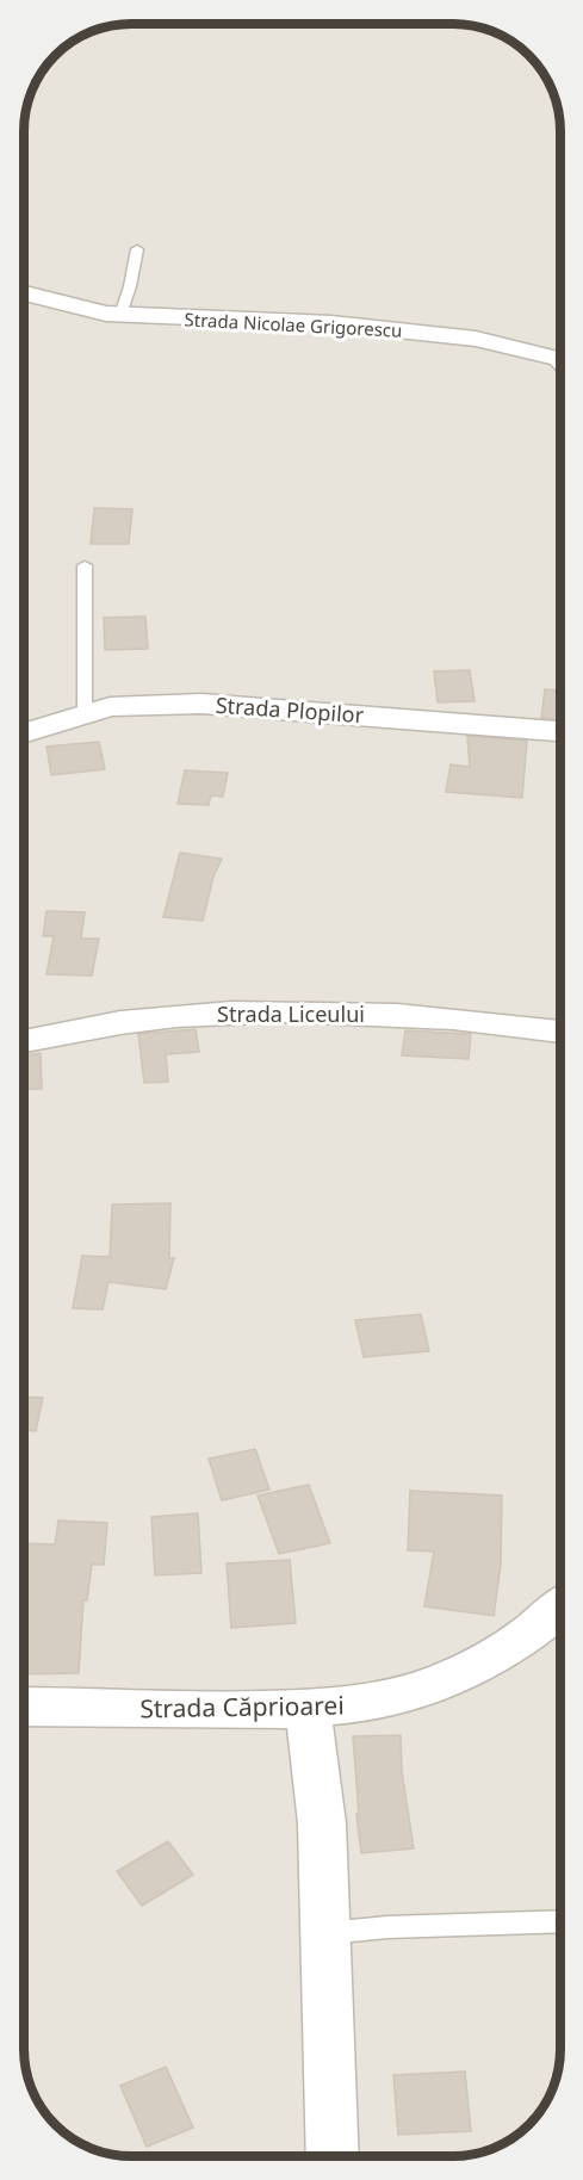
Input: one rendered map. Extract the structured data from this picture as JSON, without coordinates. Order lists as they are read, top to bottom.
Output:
{
  "streets": {
    "street": [
      "Strada Nicolae Grigorescu",
      "Strada Plopilor",
      "Strada Liceului",
      "Strada Căprioarei"
    ]
  }
}
